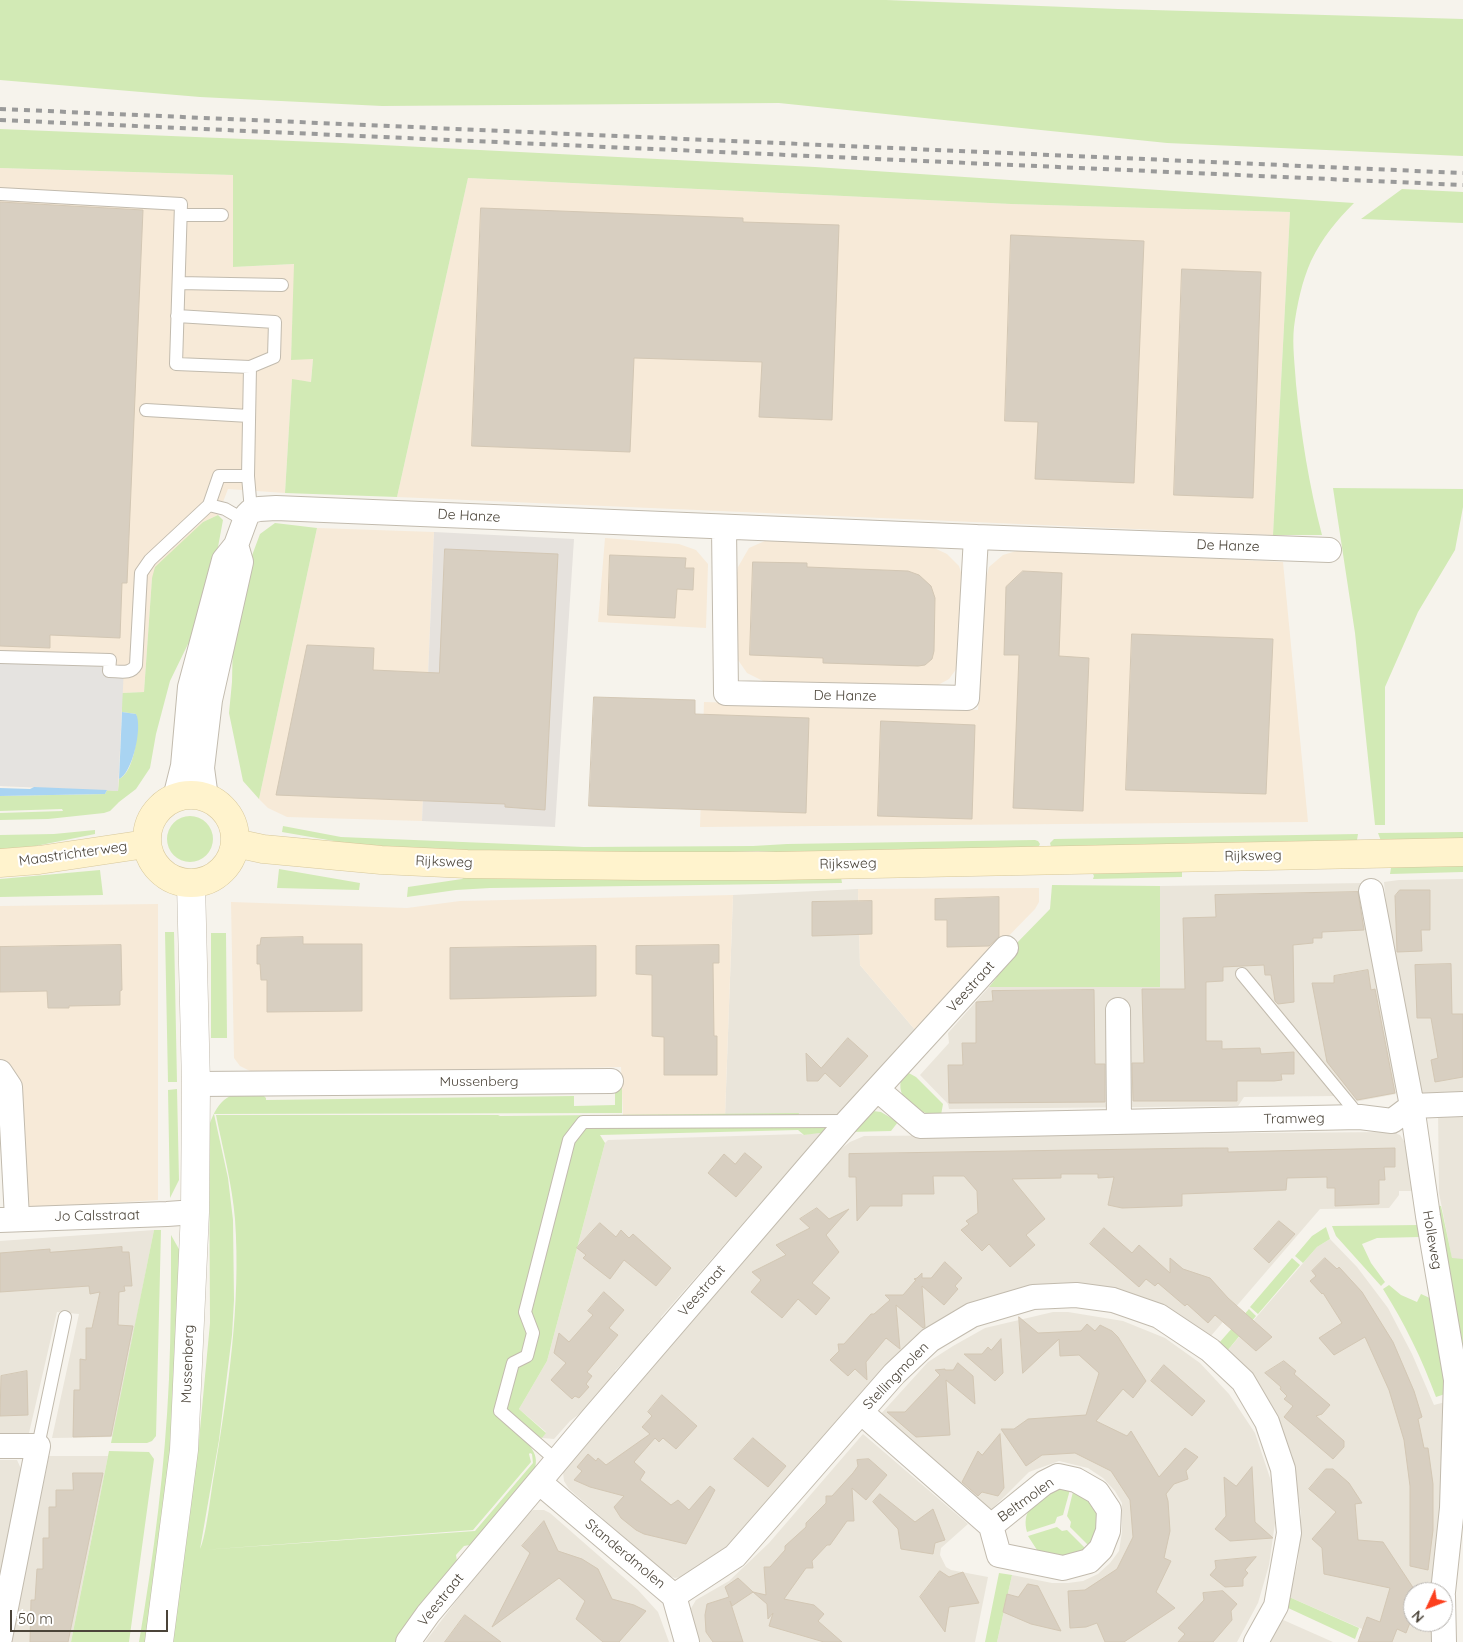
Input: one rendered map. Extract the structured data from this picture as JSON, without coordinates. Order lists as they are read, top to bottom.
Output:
{
  "streets": {
    "main road": ["Maastrichterweg", "Rijksweg"],
    "street": [
      "De Hanze",
      "Veestraat",
      "Mussenberg",
      "Tramweg",
      "Jo Calsstraat",
      "Holleweg",
      "Stellingmolen",
      "Beltmolen",
      "Standerdmolen"
    ]
  },
  "crossings": [
    ["Maastrichterweg", "Rijksweg"],
    ["Maastrichterweg", "Mussenberg"],
    ["Rijksweg", "Mussenberg"],
    ["Veestraat", "Tramweg"],
    ["Veestraat", "Standerdmolen"],
    ["Mussenberg", "Jo Calsstraat"],
    ["Tramweg", "Holleweg"],
    ["Stellingmolen", "Beltmolen"],
    ["Stellingmolen", "Standerdmolen"]
  ],
  "scale_bar": "50 m",
  "north": "bottom left"
}
